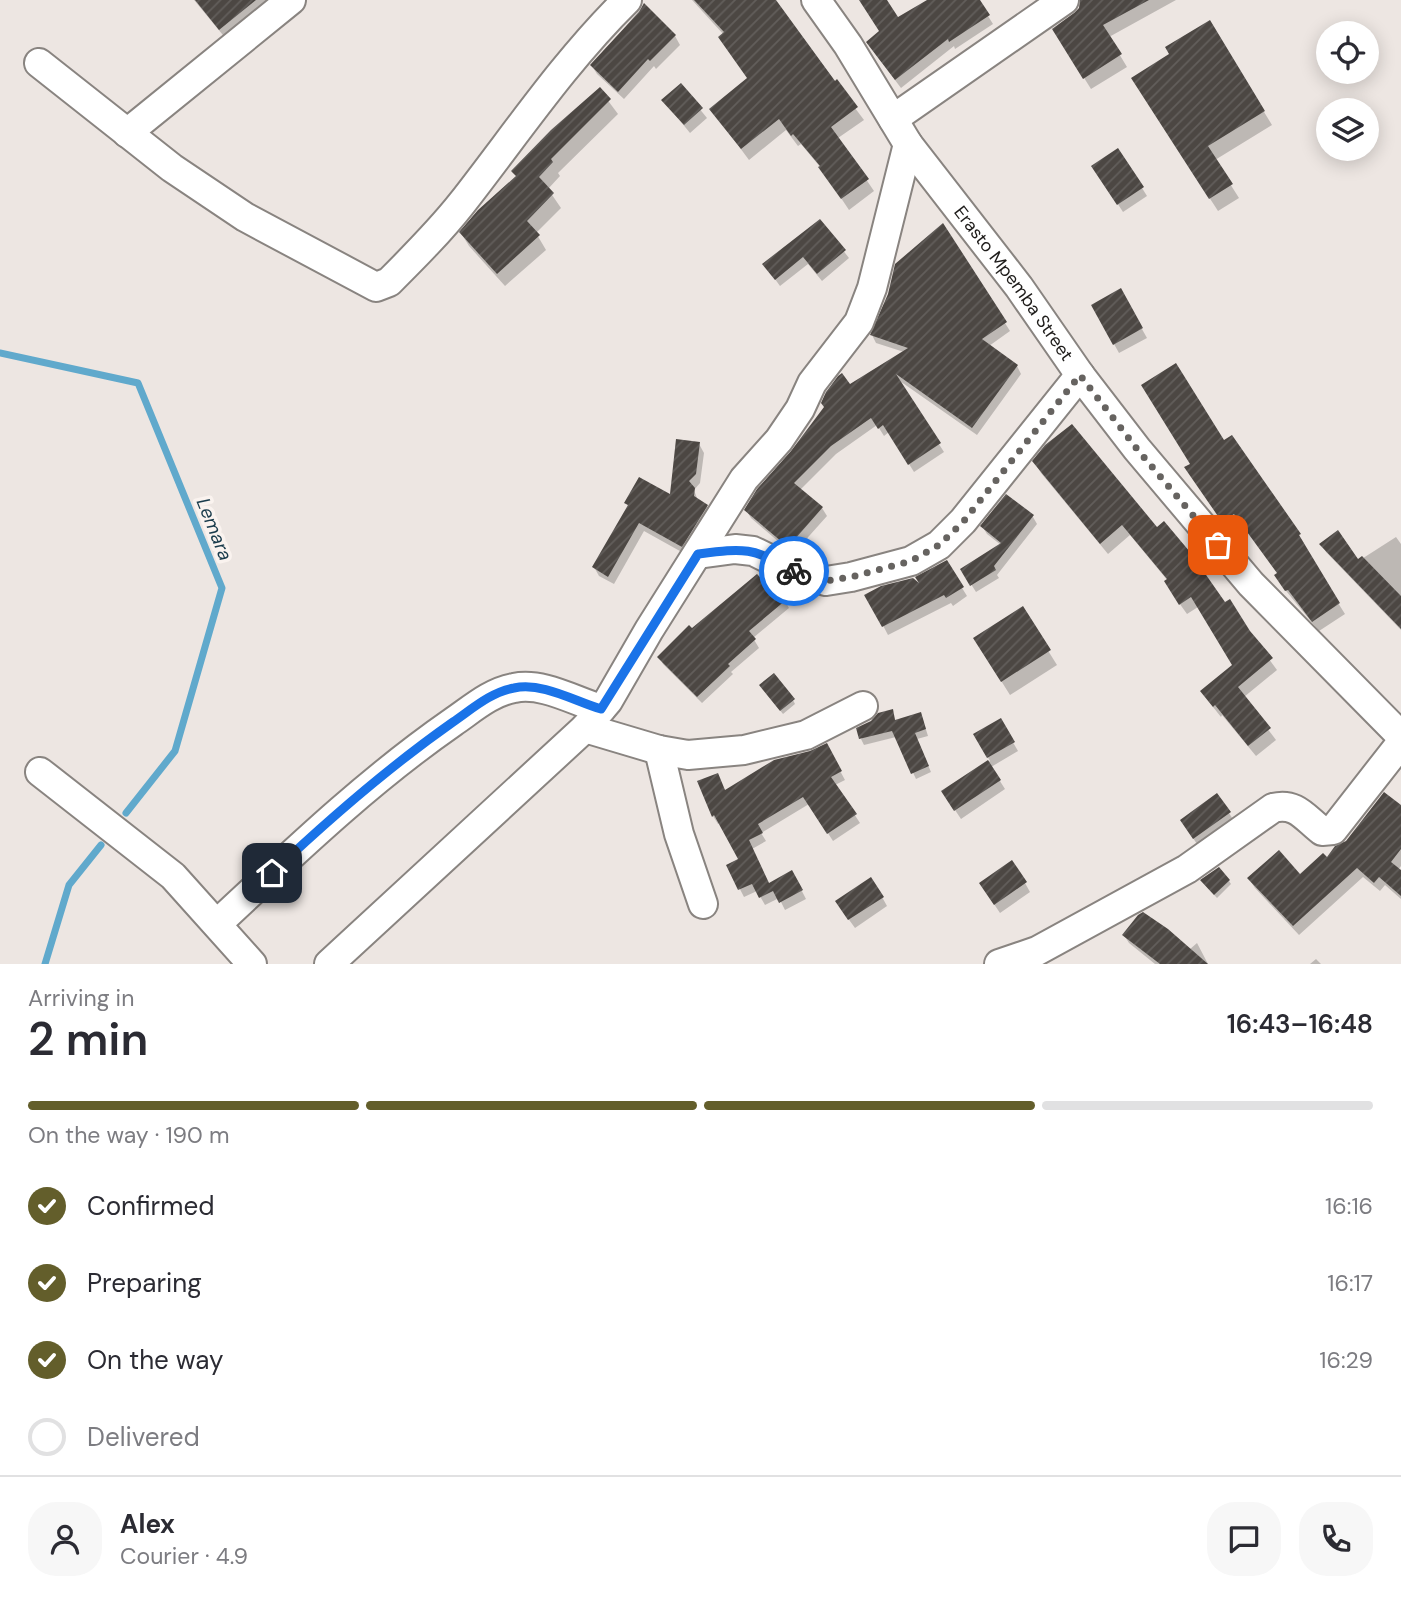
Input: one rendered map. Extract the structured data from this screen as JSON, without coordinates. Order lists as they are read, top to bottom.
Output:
{
  "streets": {
    "street": ["Erasto Mpemba Street"]
  },
  "water": ["Lemara"],
  "page": {
    "heading": ["2 min", "Arriving in", "16:43–16:48"],
    "panel": ["Alex", "Courier · 4.9"],
    "bar": "On the way · 190 m",
    "list": [
      ["Confirmed", "16:16"],
      ["Preparing", "16:17"],
      ["On the way", "16:29"],
      "Delivered"
    ]
  }
}
